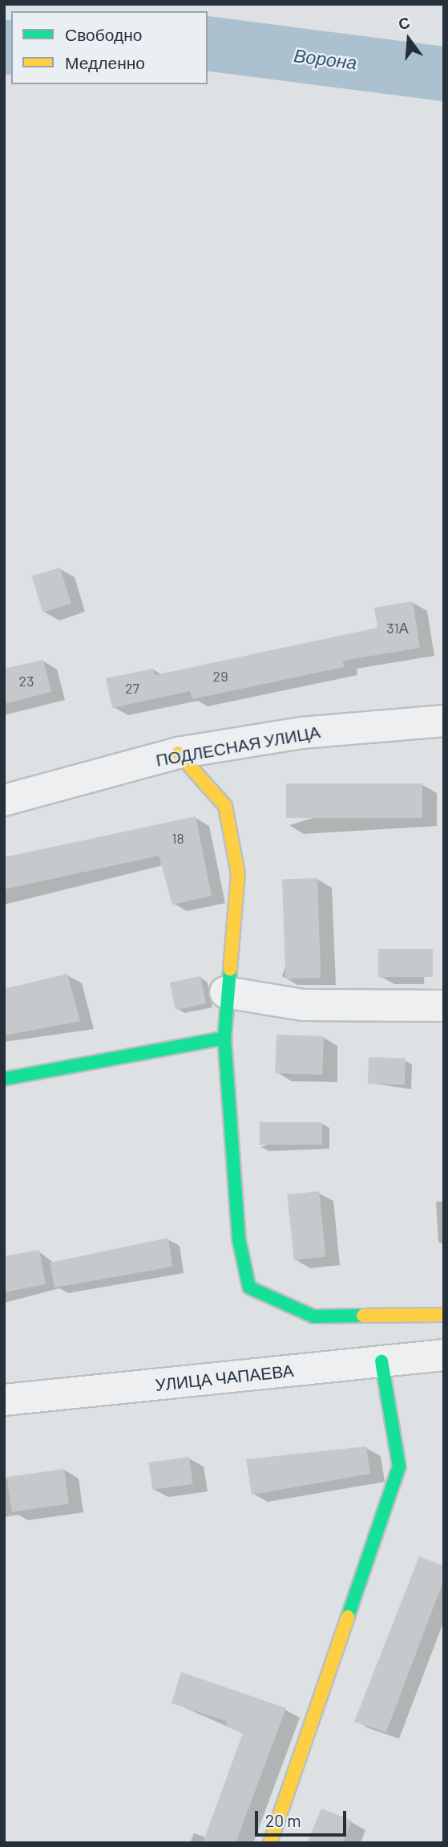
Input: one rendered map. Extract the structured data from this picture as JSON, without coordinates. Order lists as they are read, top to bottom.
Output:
{
  "streets": {
    "street": ["ПОДЛЕСНАЯ УЛИЦА", "УЛИЦА ЧАПАЕВА"]
  },
  "water": ["Ворона"],
  "house_numbers": [
    "31А",
    "29",
    "23",
    "27",
    "18"
  ],
  "legend": ["Свободно", "Медленно"],
  "scale_bar": "20 m",
  "north": "top"
}
